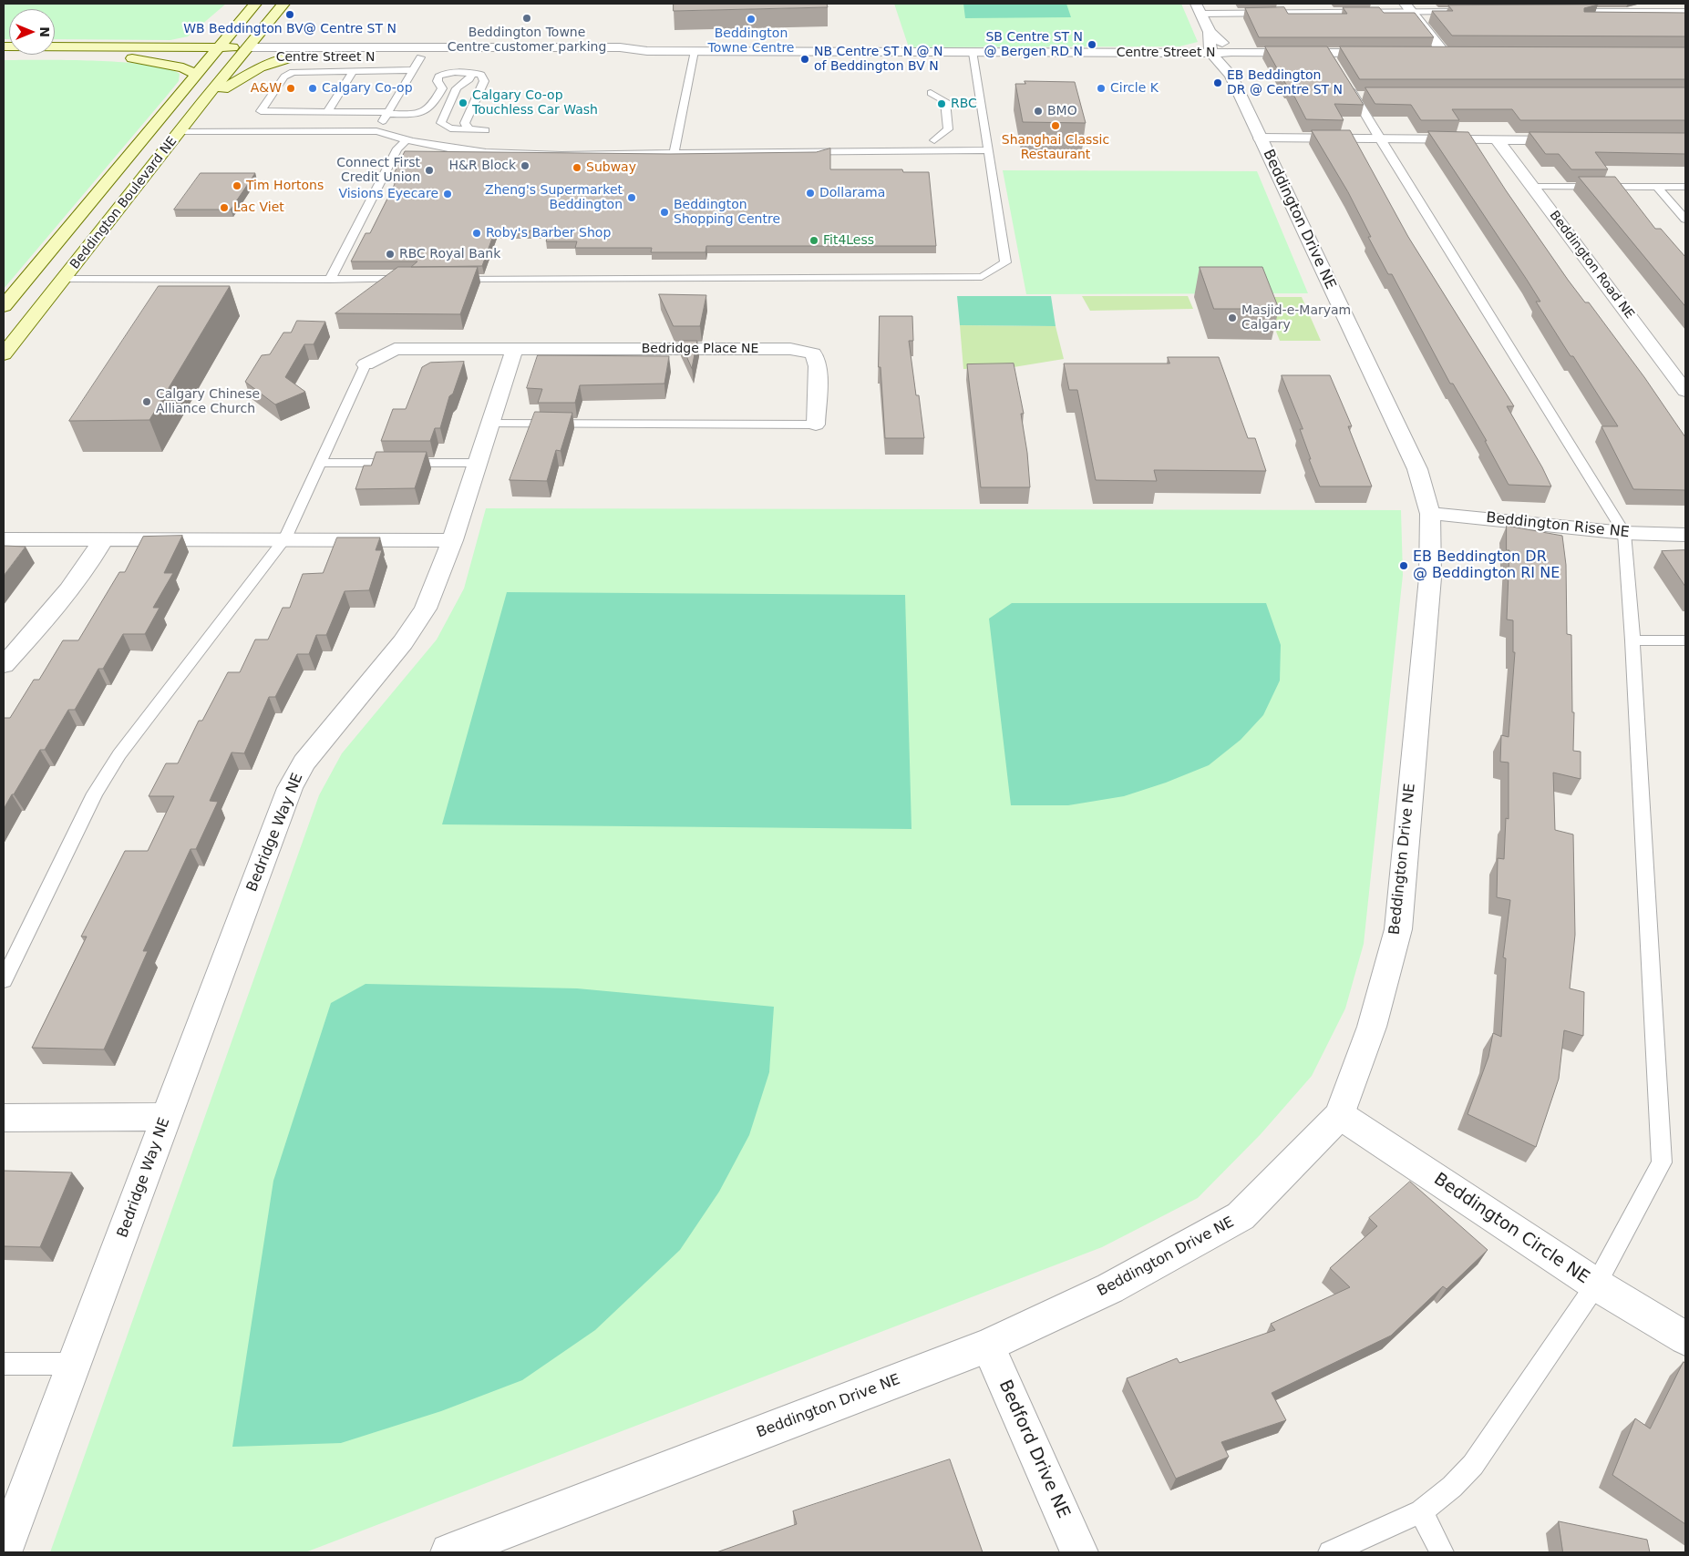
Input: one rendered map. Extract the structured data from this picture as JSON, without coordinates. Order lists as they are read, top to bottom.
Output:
{
  "streets": {
    "main road": ["Centre Street N", "Beddington Boulevard NE"],
    "street": [
      "Beddington Drive NE",
      "Beddington Road NE",
      "Bedridge Place NE",
      "Beddington Rise NE",
      "Bedridge Way NE",
      "Beddington Circle NE",
      "Bedford Drive NE"
    ]
  },
  "crossings": [
    ["Centre Street N", "Beddington Boulevard NE"],
    ["Centre Street N", "Beddington Drive NE"],
    ["Beddington Drive NE", "Beddington Rise NE"],
    ["Beddington Drive NE", "Beddington Circle NE"],
    ["Beddington Drive NE", "Bedford Drive NE"]
  ],
  "places": [
    "WB Beddington BV@ Centre ST N",
    "Beddington Towne Centre customer parking",
    "Beddington Towne Centre",
    "SB Centre ST N @ Bergen RD N",
    "NB Centre ST N @ N of Beddington BV N",
    "EB Beddington DR @ Centre ST N",
    "A&W",
    "Calgary Co-op",
    "Circle K",
    "Calgary Co-op Touchless Car Wash",
    "RBC",
    "BMO",
    "Shanghai Classic Restaurant",
    "H&R Block",
    "Subway",
    "Connect First Credit Union",
    "Tim Hortons",
    "Dollarama",
    "Visions Eyecare",
    "Zheng's Supermarket Beddington",
    "Lac Viet",
    "Beddington Shopping Centre",
    "Roby's Barber Shop",
    "Fit4Less",
    "RBC Royal Bank",
    "Masjid-e-Maryam Calgary",
    "Calgary Chinese Alliance Church",
    "EB Beddington DR @ Beddington RI NE"
  ],
  "north": "right"
}
